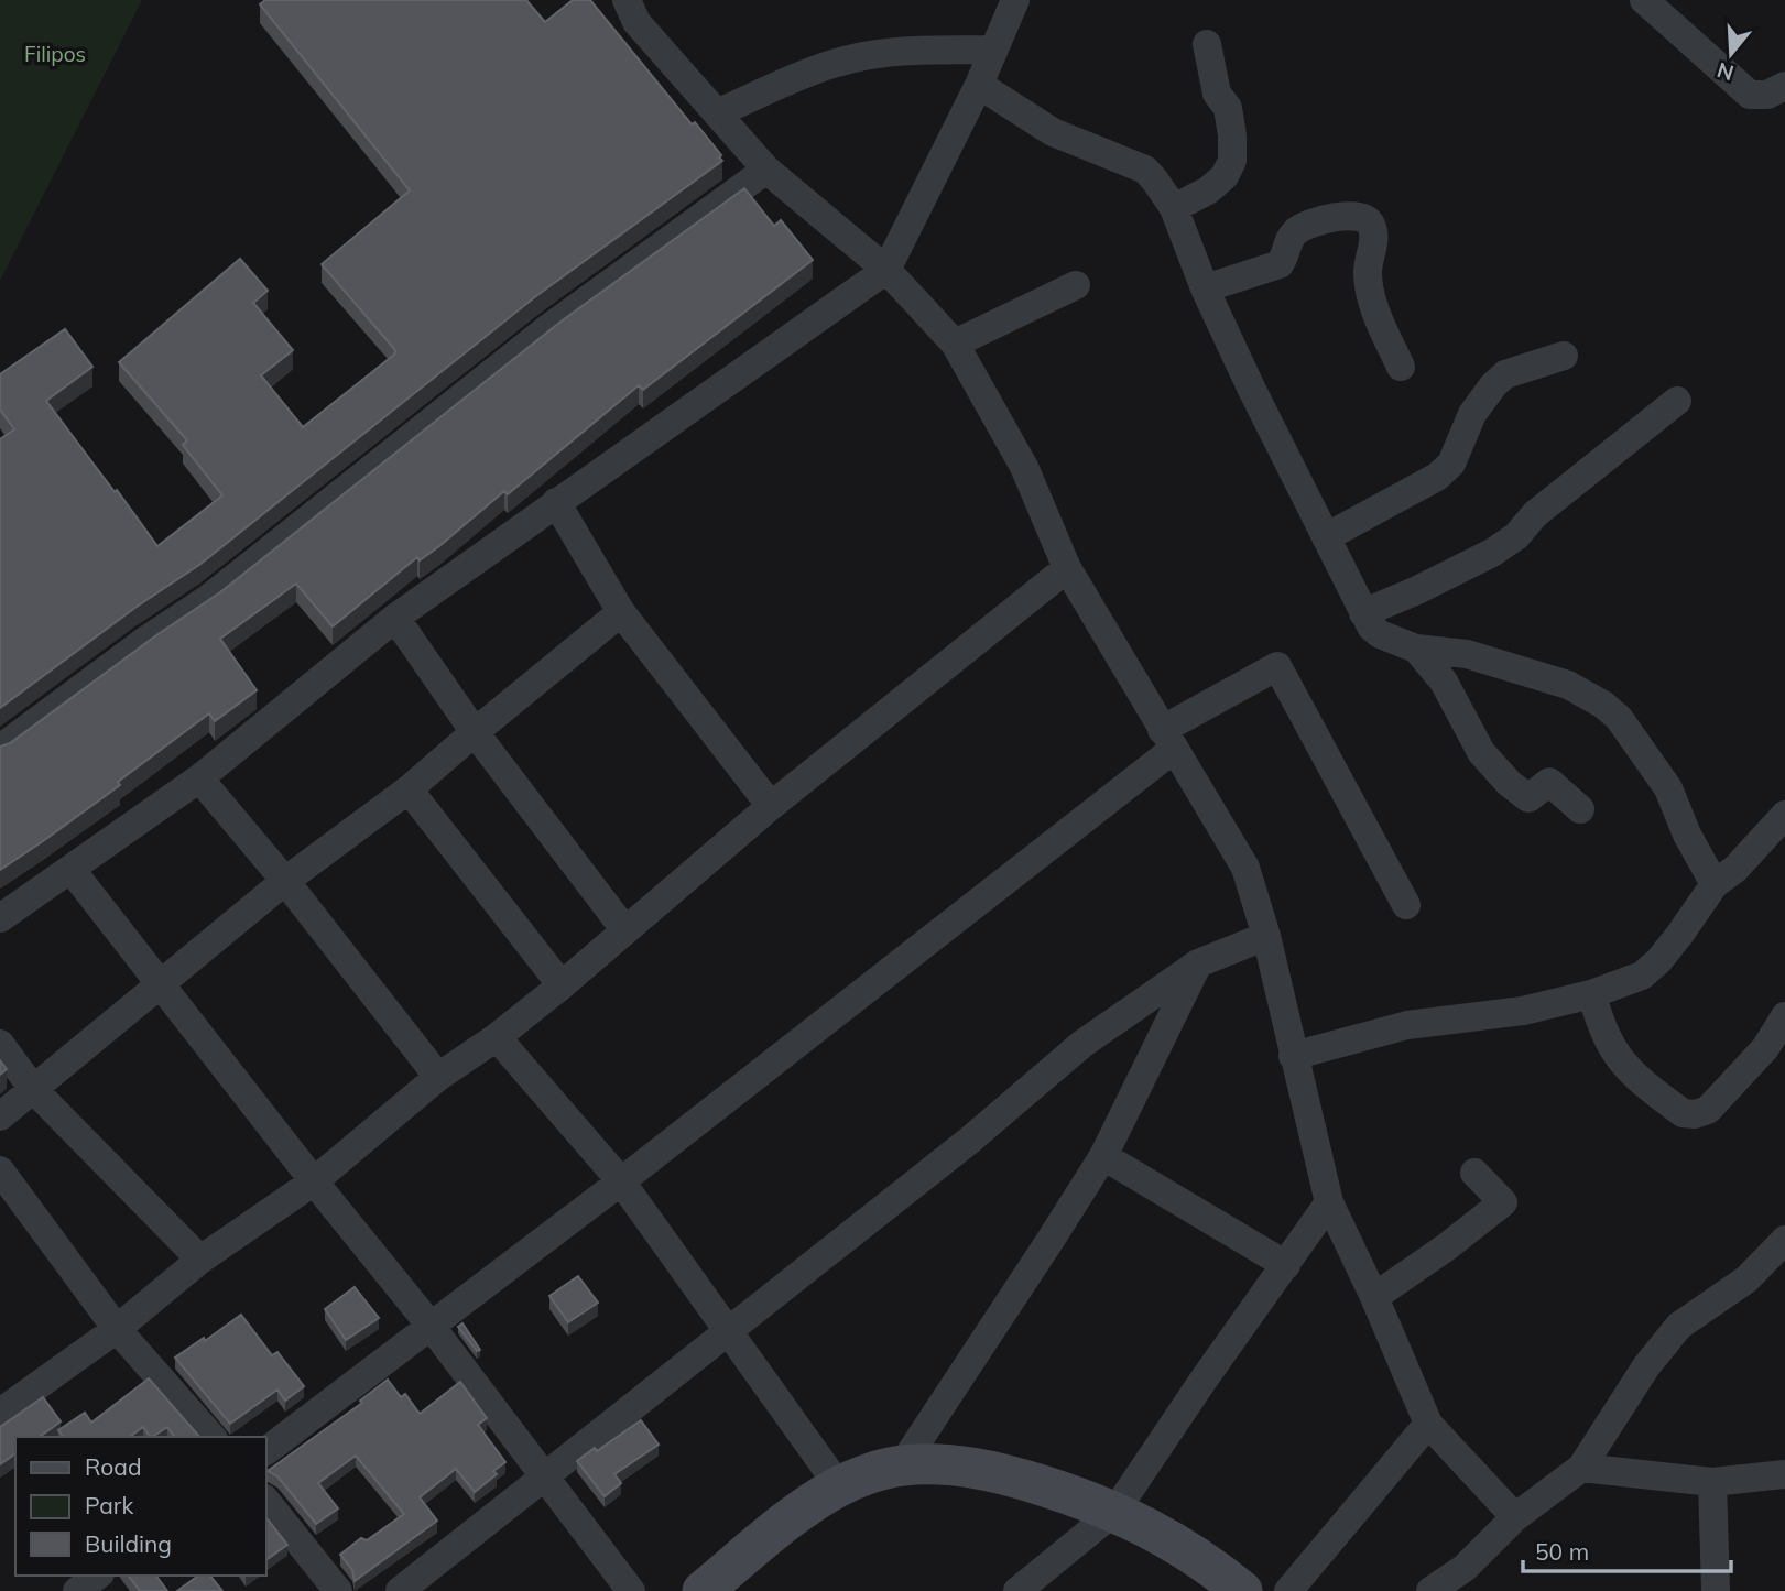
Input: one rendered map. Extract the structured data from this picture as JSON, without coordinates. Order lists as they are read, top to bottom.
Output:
{
  "parks": ["Filipos"],
  "legend": ["Road", "Park", "Building"],
  "scale_bar": "50 m",
  "north": "bottom"
}
